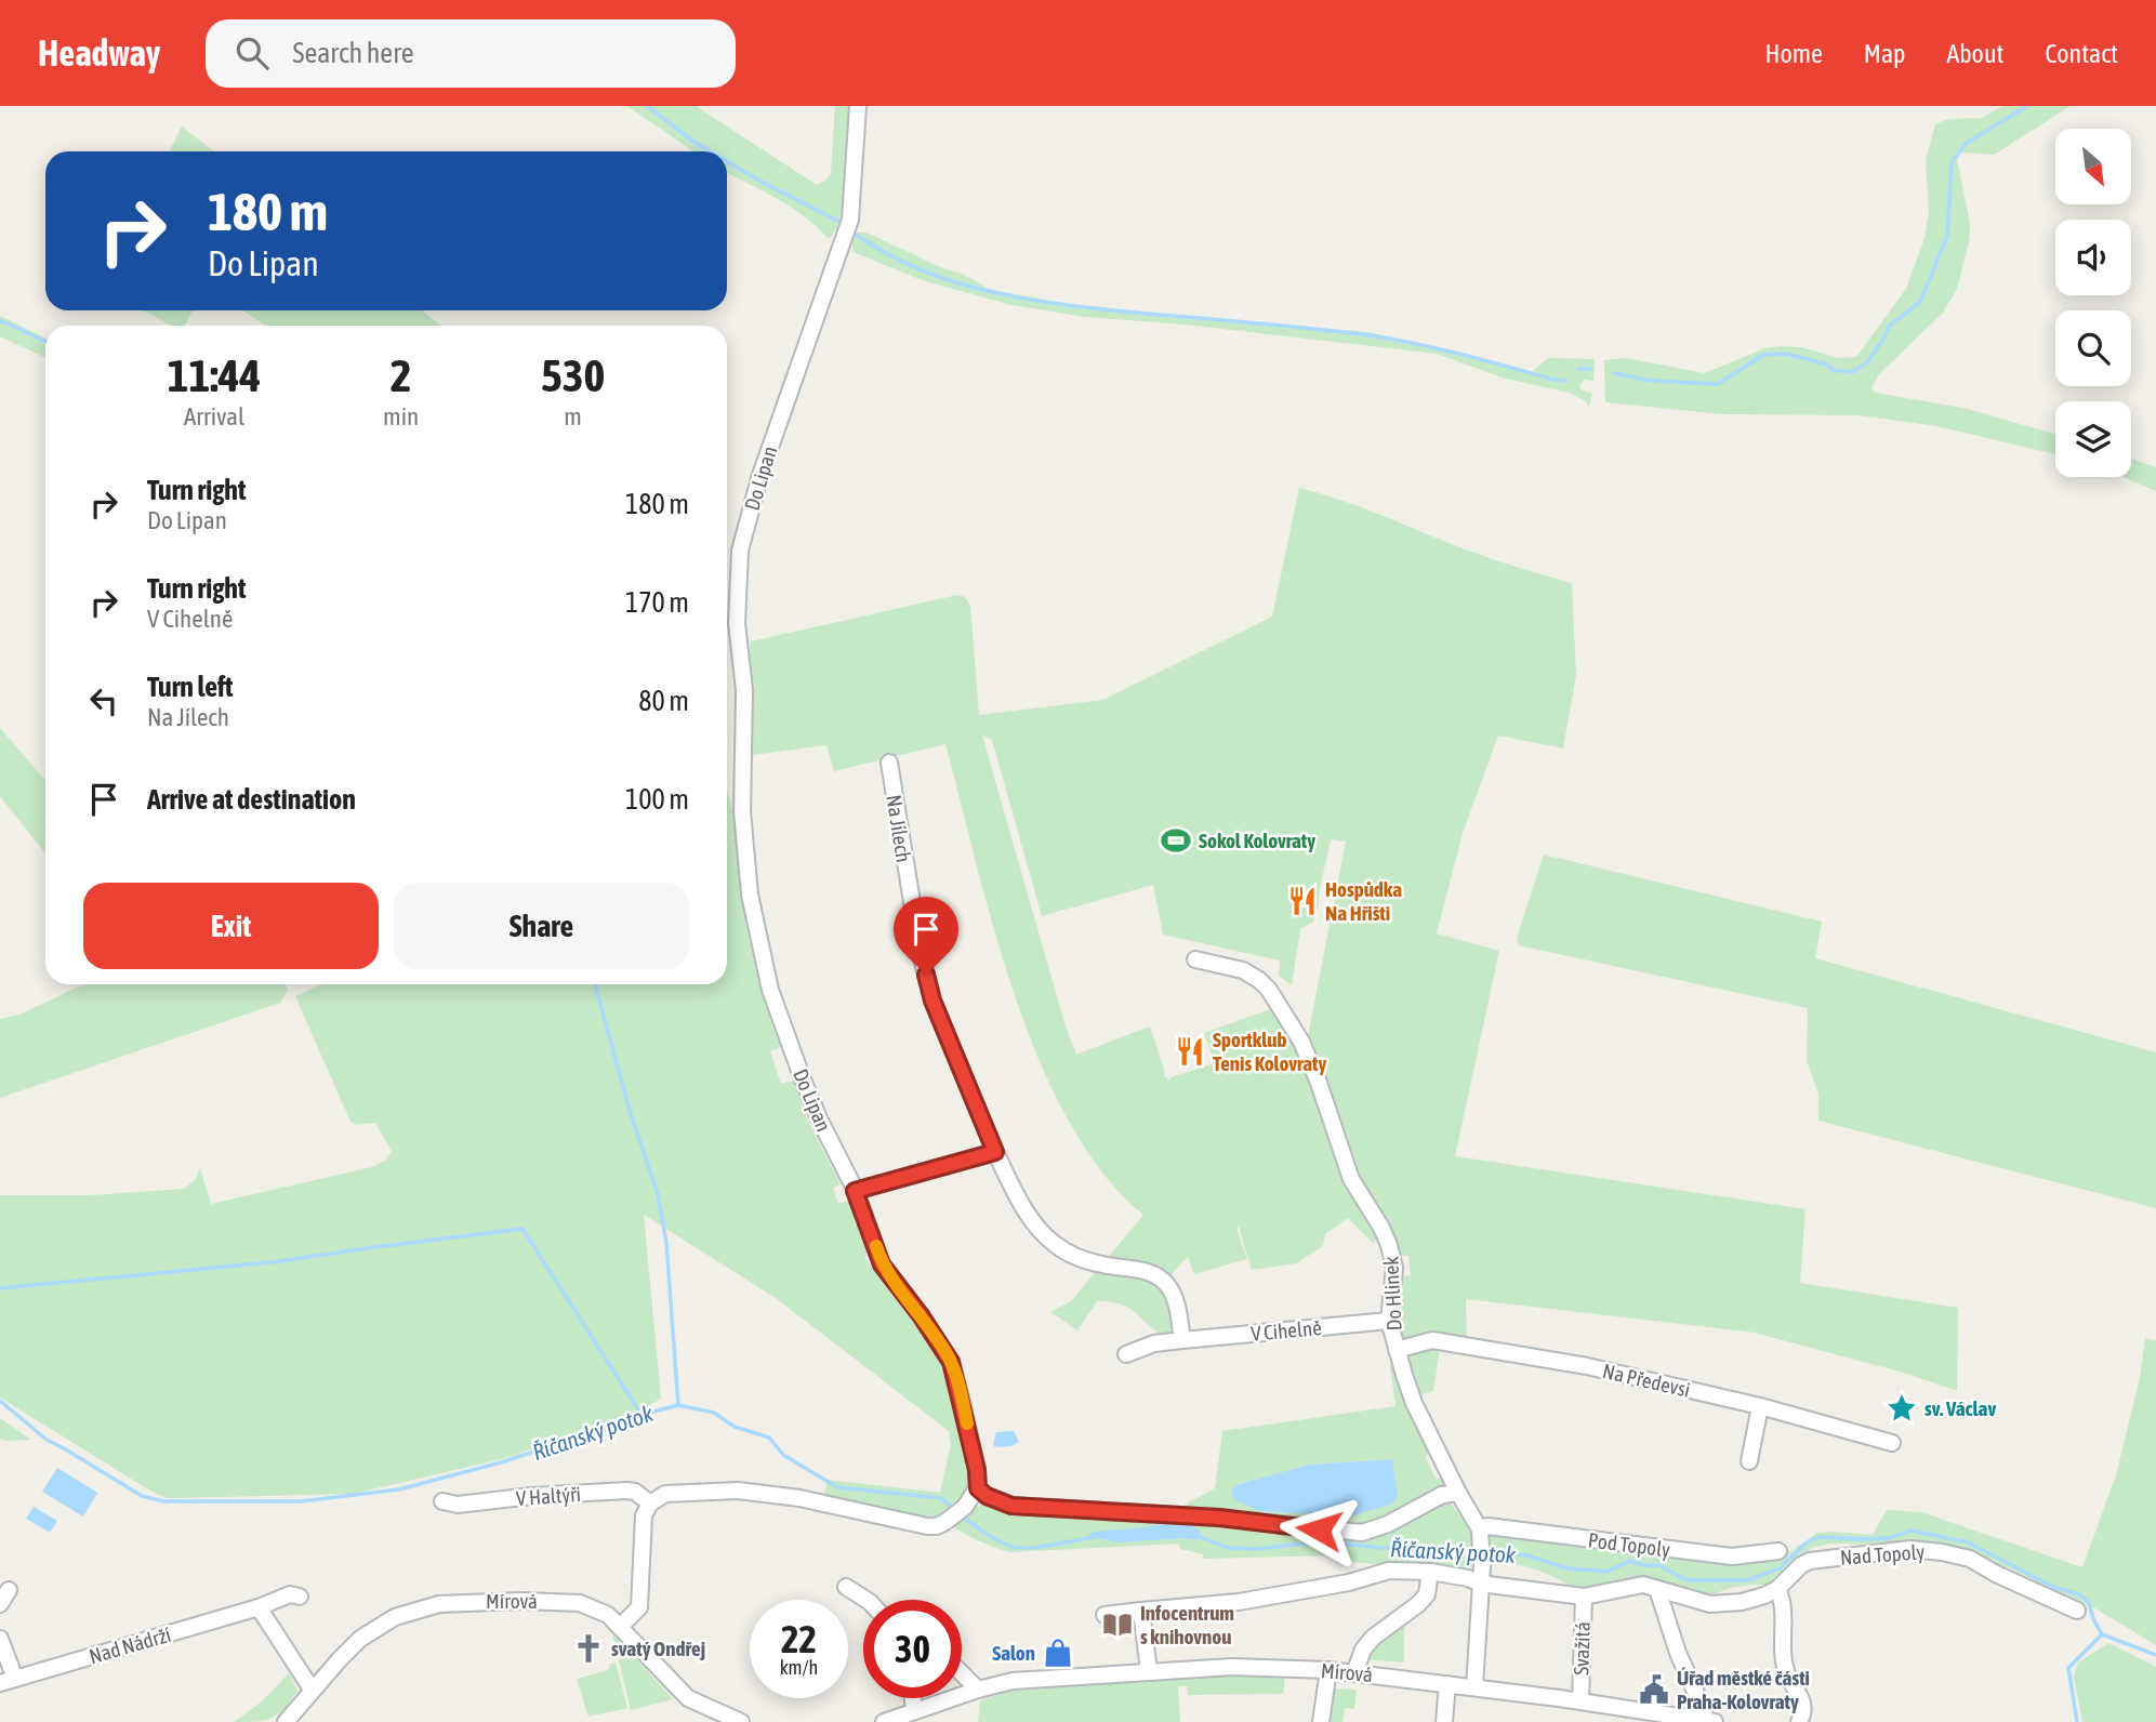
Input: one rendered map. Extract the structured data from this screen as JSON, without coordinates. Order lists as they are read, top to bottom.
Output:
{
  "streets": {
    "street": [
      "Do Lipan",
      "Na Jílech",
      "Do Hlinek",
      "V Cihelně",
      "Na Předevsi",
      "V Haltýři",
      "Pod Topoly",
      "Nad Topoly",
      "Mírová",
      "Nad Nádrží",
      "Svažitá"
    ]
  },
  "crossings": [
    ["Do Hlinek", "V Cihelně"],
    ["Do Hlinek", "Na Předevsi"],
    ["Do Hlinek", "Pod Topoly"],
    ["Nad Topoly", "Svažitá"],
    ["Mírová", "Svažitá"]
  ],
  "water": ["Říčanský potok"],
  "places": {
    "sports": ["Sokol Kolovraty"],
    "restaurant": ["Hospůdka Na Hřišti", "Sportklub Tenis Kolovraty"],
    "place": ["sv. Václav"],
    "library": ["Infocentrum s knihovnou"],
    "church": ["svatý Ondřej"],
    "shop": ["Salon"],
    "public building": ["Úřad městké části Praha-Kolovraty"]
  },
  "north": "bottom right",
  "page": {
    "header": "Headway",
    "search": "Search here",
    "nav": [
      "Home",
      "Map",
      "About",
      "Contact"
    ],
    "turn": ["180 m", "Do Lipan"],
    "eta": [
      "11:44",
      "Arrival",
      "2",
      "min",
      "530",
      "m"
    ],
    "list": [
      {
        "name": "Turn right",
        "note": "Do Lipan",
        "value": "180 m"
      },
      {
        "name": "Turn right",
        "note": "V Cihelně",
        "value": "170 m"
      },
      {
        "name": "Turn left",
        "note": "Na Jílech",
        "value": "80 m"
      },
      {
        "name": "Arrive at destination",
        "value": "100 m"
      }
    ],
    "buttons": ["Exit", "Share"],
    "speed": "22 km/h",
    "limit": "30"
  }
}
